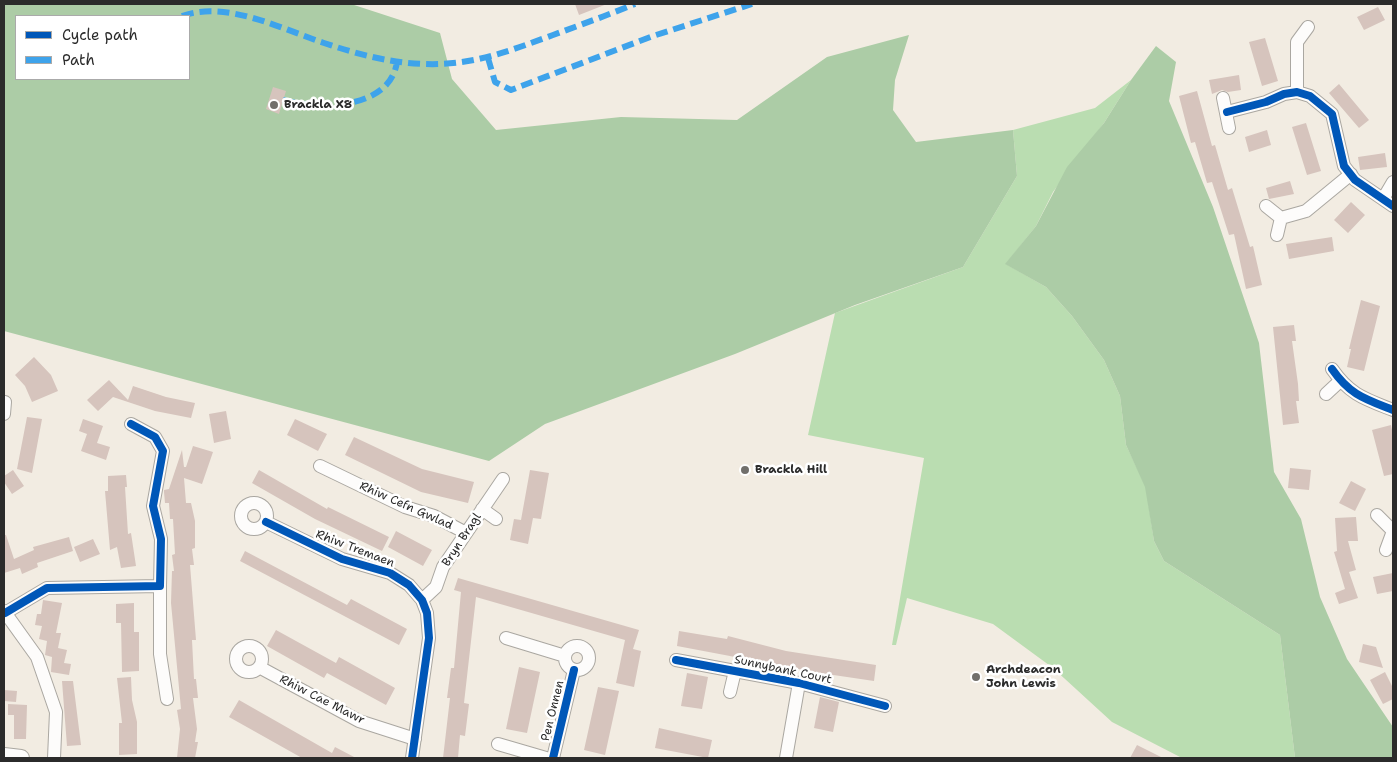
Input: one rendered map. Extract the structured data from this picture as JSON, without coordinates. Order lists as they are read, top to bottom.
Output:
{
  "streets": {
    "street": [
      "Rhiw Cefn Gwlad",
      "Bryn Bragl",
      "Rhiw Tremaen",
      "Sunnybank Court",
      "Rhiw Cae Mawr",
      "Pen Onnen"
    ]
  },
  "crossings": [
    ["Rhiw Cefn Gwlad", "Bryn Bragl"],
    ["Bryn Bragl", "Rhiw Tremaen"]
  ],
  "places": ["Brackla X8", "Brackla Hill", "Archdeacon John Lewis"],
  "legend": ["Cycle path", "Path"]
}
